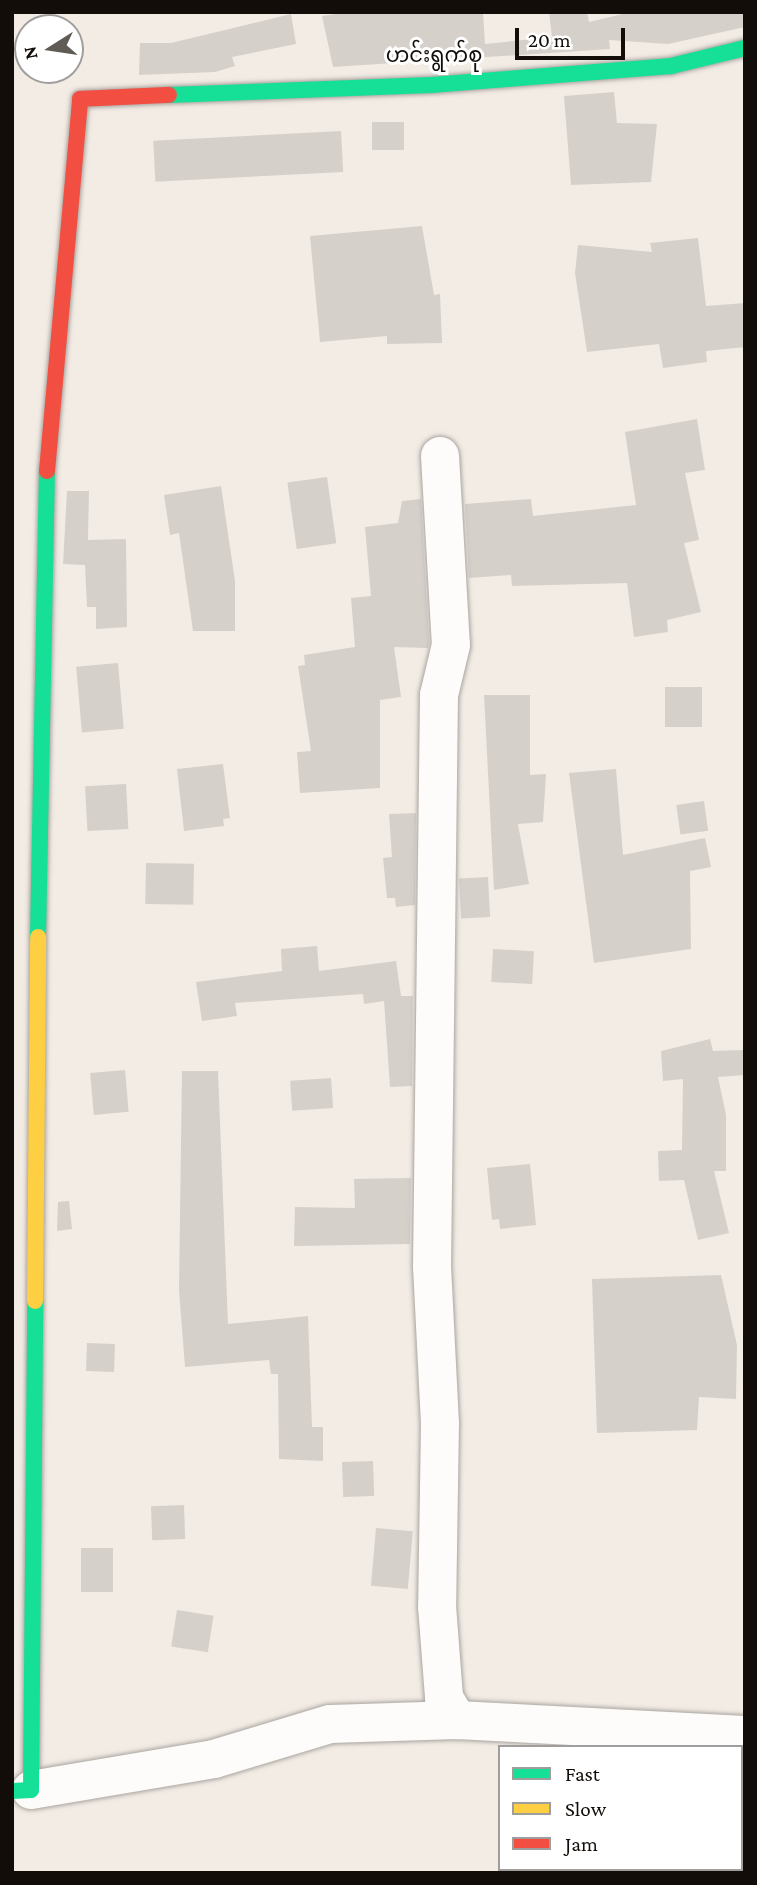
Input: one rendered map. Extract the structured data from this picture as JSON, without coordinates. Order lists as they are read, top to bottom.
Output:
{
  "districts": ["ဟင်းရွက်စု"],
  "legend": ["Fast", "Slow", "Jam"],
  "scale_bar": "20 m",
  "north": "left"
}
